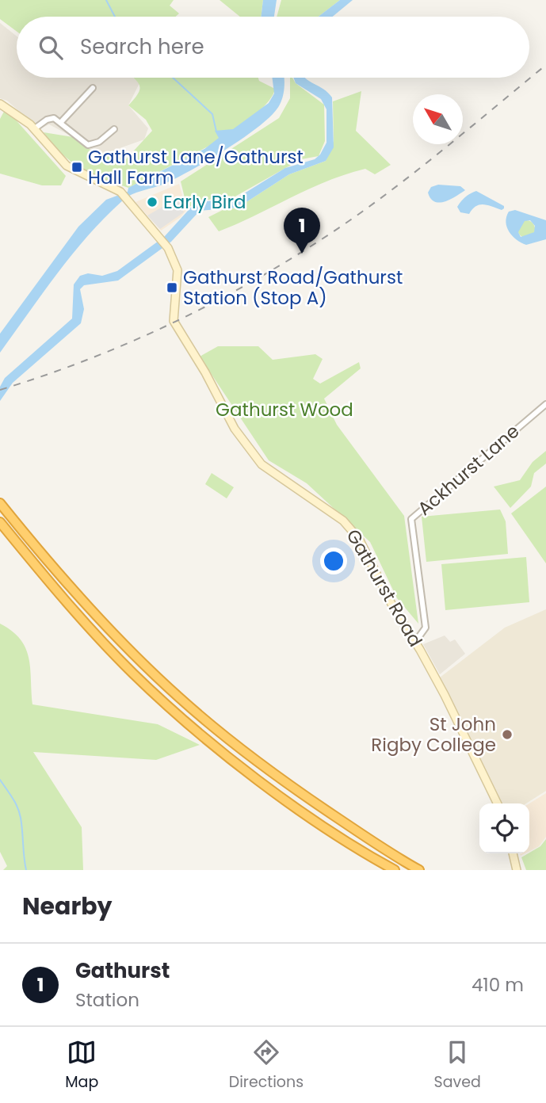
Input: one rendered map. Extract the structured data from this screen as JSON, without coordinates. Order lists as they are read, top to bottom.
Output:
{
  "streets": {
    "main road": ["Gathurst Road"],
    "street": ["Ackhurst Lane"]
  },
  "crossings": [
    ["Ackhurst Lane", "Gathurst Road"]
  ],
  "parks": ["Gathurst Wood"],
  "places": {
    "transit": ["Gathurst Lane/Gathurst Hall Farm", "Gathurst Road/Gathurst Station (Stop A)"],
    "other": ["Early Bird", "St John Rigby College"]
  },
  "north": "top left",
  "page": {
    "search": "Search here",
    "pins": "1",
    "heading": "Nearby",
    "list": [
      {
        "mark": "1",
        "name": "Gathurst",
        "note": "Station",
        "value": "410 m"
      }
    ],
    "nav": ["Map", "Directions", "Saved"]
  }
}
